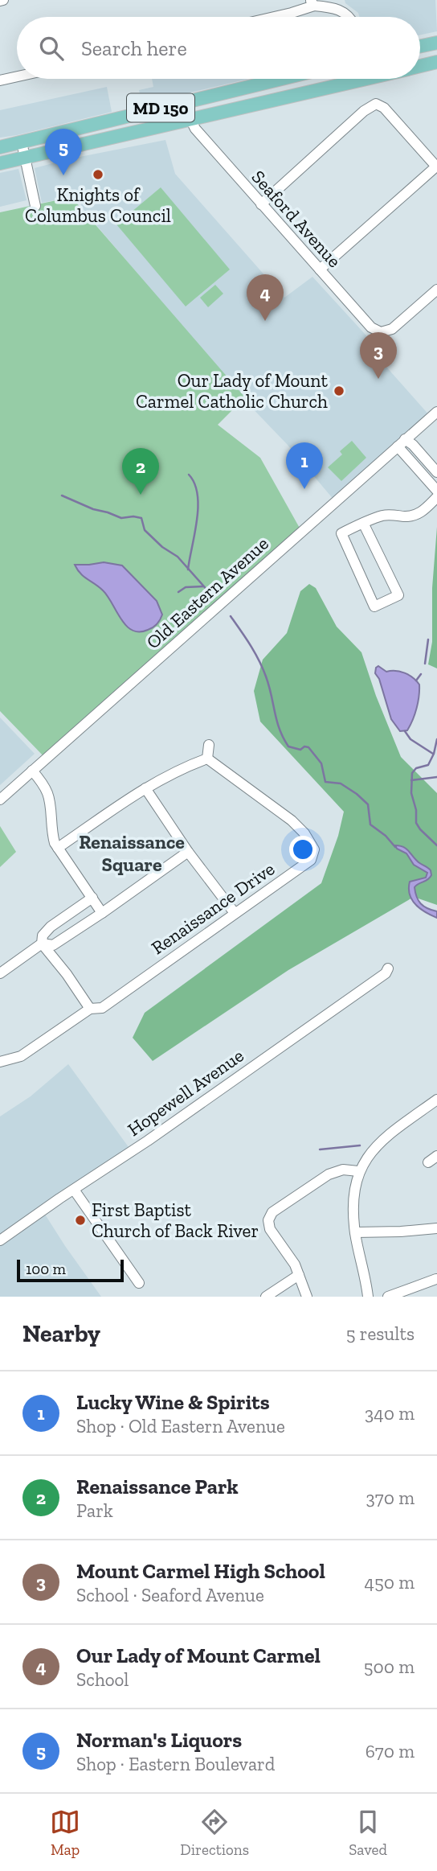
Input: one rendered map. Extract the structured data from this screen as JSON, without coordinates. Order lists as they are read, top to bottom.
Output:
{
  "streets": {
    "main road": ["MD 150"],
    "street": [
      "Seaford Avenue",
      "Old Eastern Avenue",
      "Renaissance Drive",
      "Hopewell Avenue"
    ]
  },
  "crossings": [
    ["MD 150", "Seaford Avenue"]
  ],
  "districts": ["Renaissance Square"],
  "places": ["Knights of Columbus Council", "Our Lady of Mount Carmel Catholic Church", "First Baptist Church of Back River"],
  "scale_bar": "100 m",
  "page": {
    "search": "Search here",
    "pins": [
      "5",
      "4",
      "3",
      "1",
      "2"
    ],
    "scale": "100 m",
    "heading": ["Nearby", "5 results"],
    "list": [
      {
        "mark": "1",
        "name": "Lucky Wine & Spirits",
        "note": "Shop · Old Eastern Avenue",
        "value": "340 m"
      },
      {
        "mark": "2",
        "name": "Renaissance Park",
        "note": "Park",
        "value": "370 m"
      },
      {
        "mark": "3",
        "name": "Mount Carmel High School",
        "note": "School · Seaford Avenue",
        "value": "450 m"
      },
      {
        "mark": "4",
        "name": "Our Lady of Mount Carmel",
        "note": "School",
        "value": "500 m"
      },
      {
        "mark": "5",
        "name": "Norman's Liquors",
        "note": "Shop · Eastern Boulevard",
        "value": "670 m"
      }
    ],
    "nav": ["Map", "Directions", "Saved"]
  }
}
